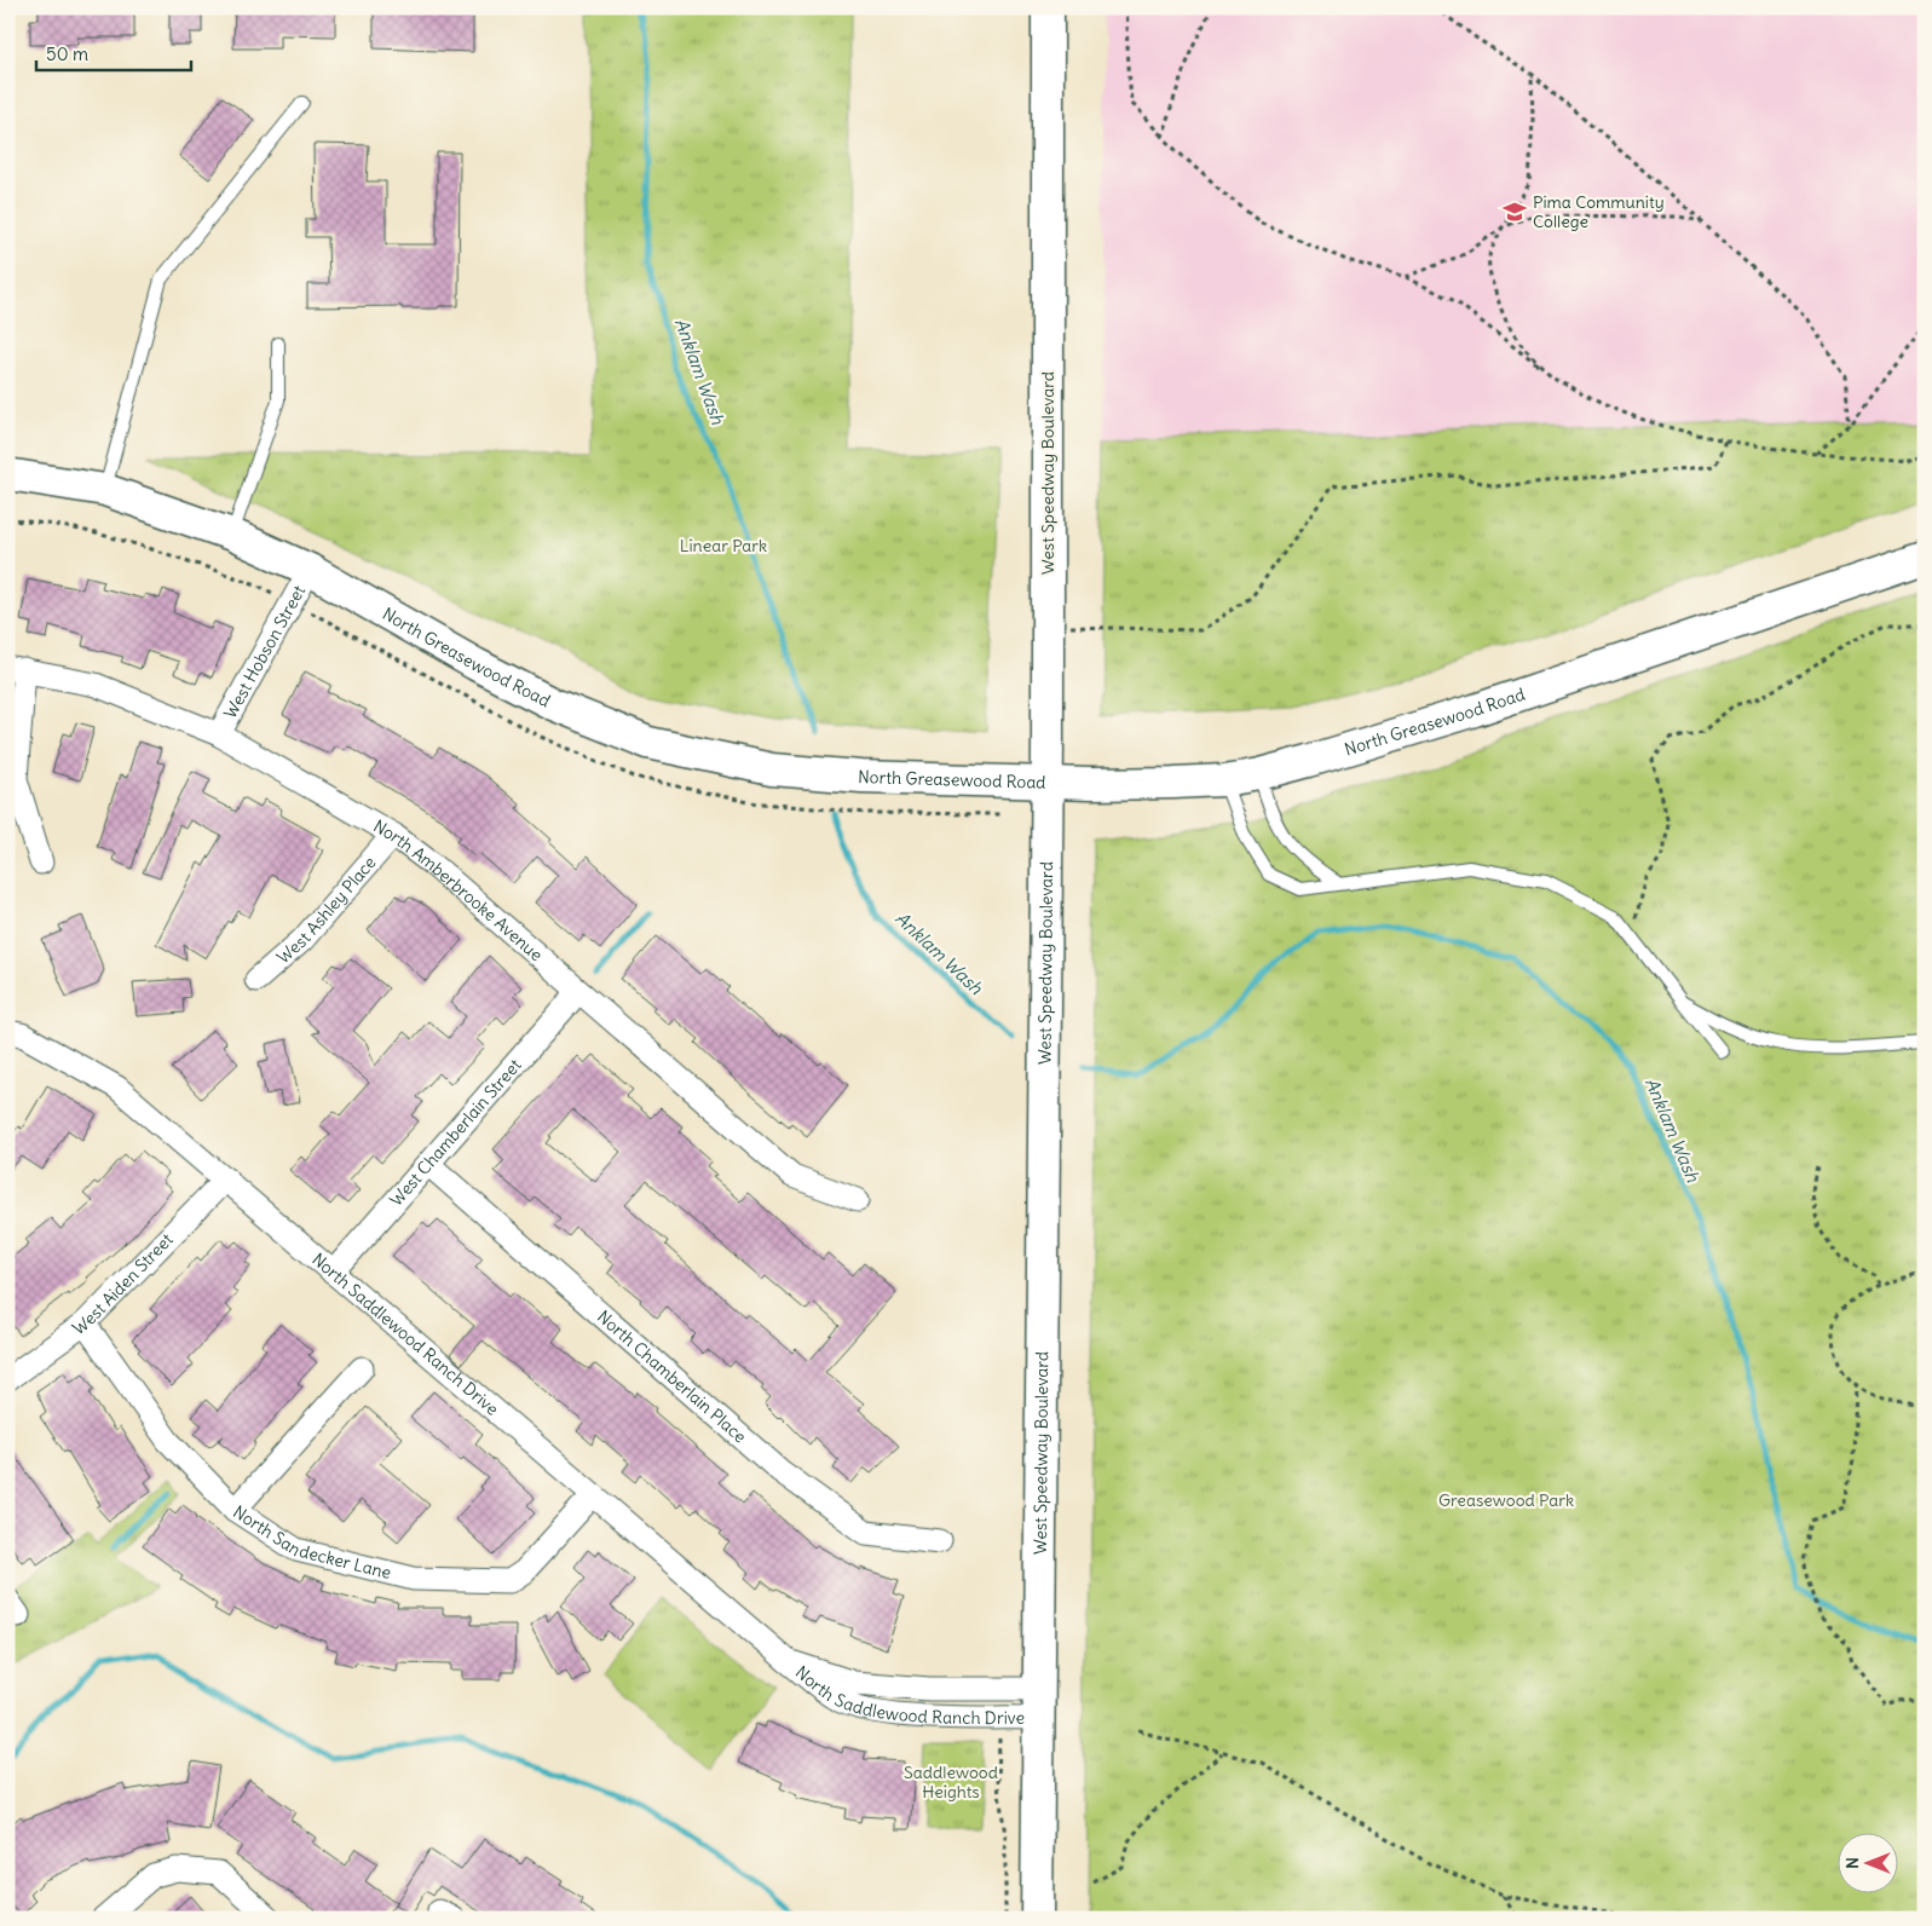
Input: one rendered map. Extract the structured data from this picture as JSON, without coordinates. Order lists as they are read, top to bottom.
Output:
{
  "streets": {
    "main road": ["West Speedway Boulevard", "North Greasewood Road"],
    "street": [
      "West Hobson Street",
      "North Amberbrooke Avenue",
      "West Ashley Place",
      "West Chamberlain Street",
      "West Aiden Street",
      "North Saddlewood Ranch Drive",
      "North Chamberlain Place",
      "North Sandecker Lane"
    ]
  },
  "crossings": [
    ["West Speedway Boulevard", "North Greasewood Road"],
    ["West Speedway Boulevard", "North Saddlewood Ranch Drive"],
    ["West Hobson Street", "North Greasewood Road"],
    ["West Hobson Street", "North Amberbrooke Avenue"],
    ["North Amberbrooke Avenue", "West Ashley Place"],
    ["North Amberbrooke Avenue", "West Chamberlain Street"],
    ["West Chamberlain Street", "North Saddlewood Ranch Drive"],
    ["West Chamberlain Street", "North Chamberlain Place"],
    ["West Aiden Street", "North Saddlewood Ranch Drive"],
    ["West Aiden Street", "North Sandecker Lane"],
    ["North Saddlewood Ranch Drive", "North Sandecker Lane"]
  ],
  "water": ["Anklam Wash"],
  "parks": ["Linear Park", "Greasewood Park", "Saddlewood Heights"],
  "places": {
    "school or university": ["Pima Community College"]
  },
  "scale_bar": "50 m",
  "north": "left"
}
